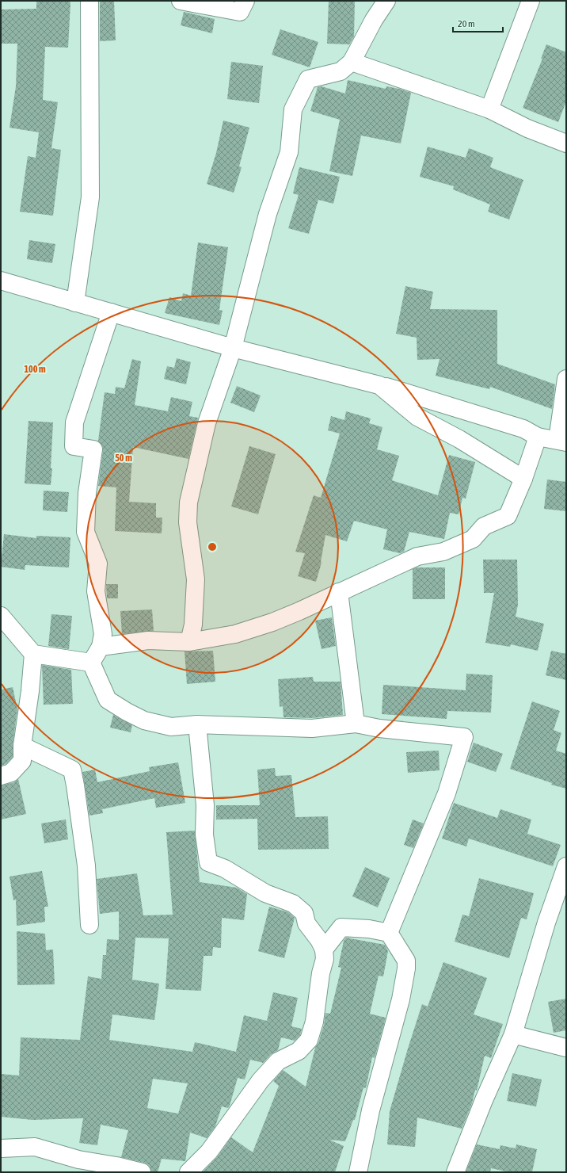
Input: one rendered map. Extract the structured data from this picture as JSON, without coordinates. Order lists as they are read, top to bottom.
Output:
{
  "scale_bar": "20 m",
  "rings": ["100 m", "50 m"]
}
